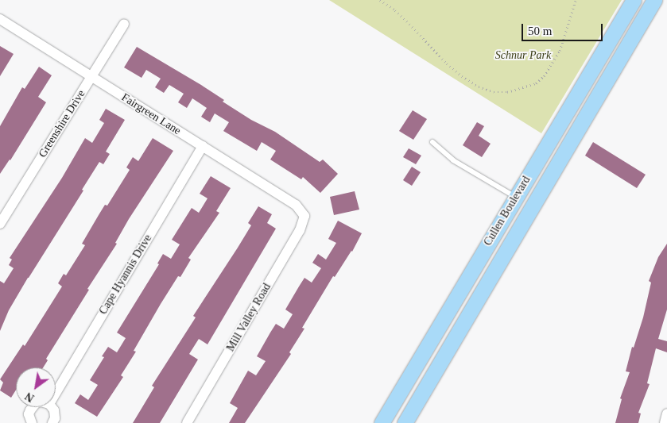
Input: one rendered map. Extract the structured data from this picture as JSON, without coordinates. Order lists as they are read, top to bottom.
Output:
{
  "streets": {
    "main road": ["Cullen Boulevard"],
    "street": [
      "Fairgreen Lane",
      "Greenshire Drive",
      "Cape Hyannis Drive",
      "Mill Valley Road"
    ]
  },
  "crossings": [
    ["Fairgreen Lane", "Greenshire Drive"],
    ["Fairgreen Lane", "Cape Hyannis Drive"],
    ["Fairgreen Lane", "Mill Valley Road"]
  ],
  "parks": ["Schnur Park"],
  "scale_bar": "50 m",
  "north": "bottom left"
}
